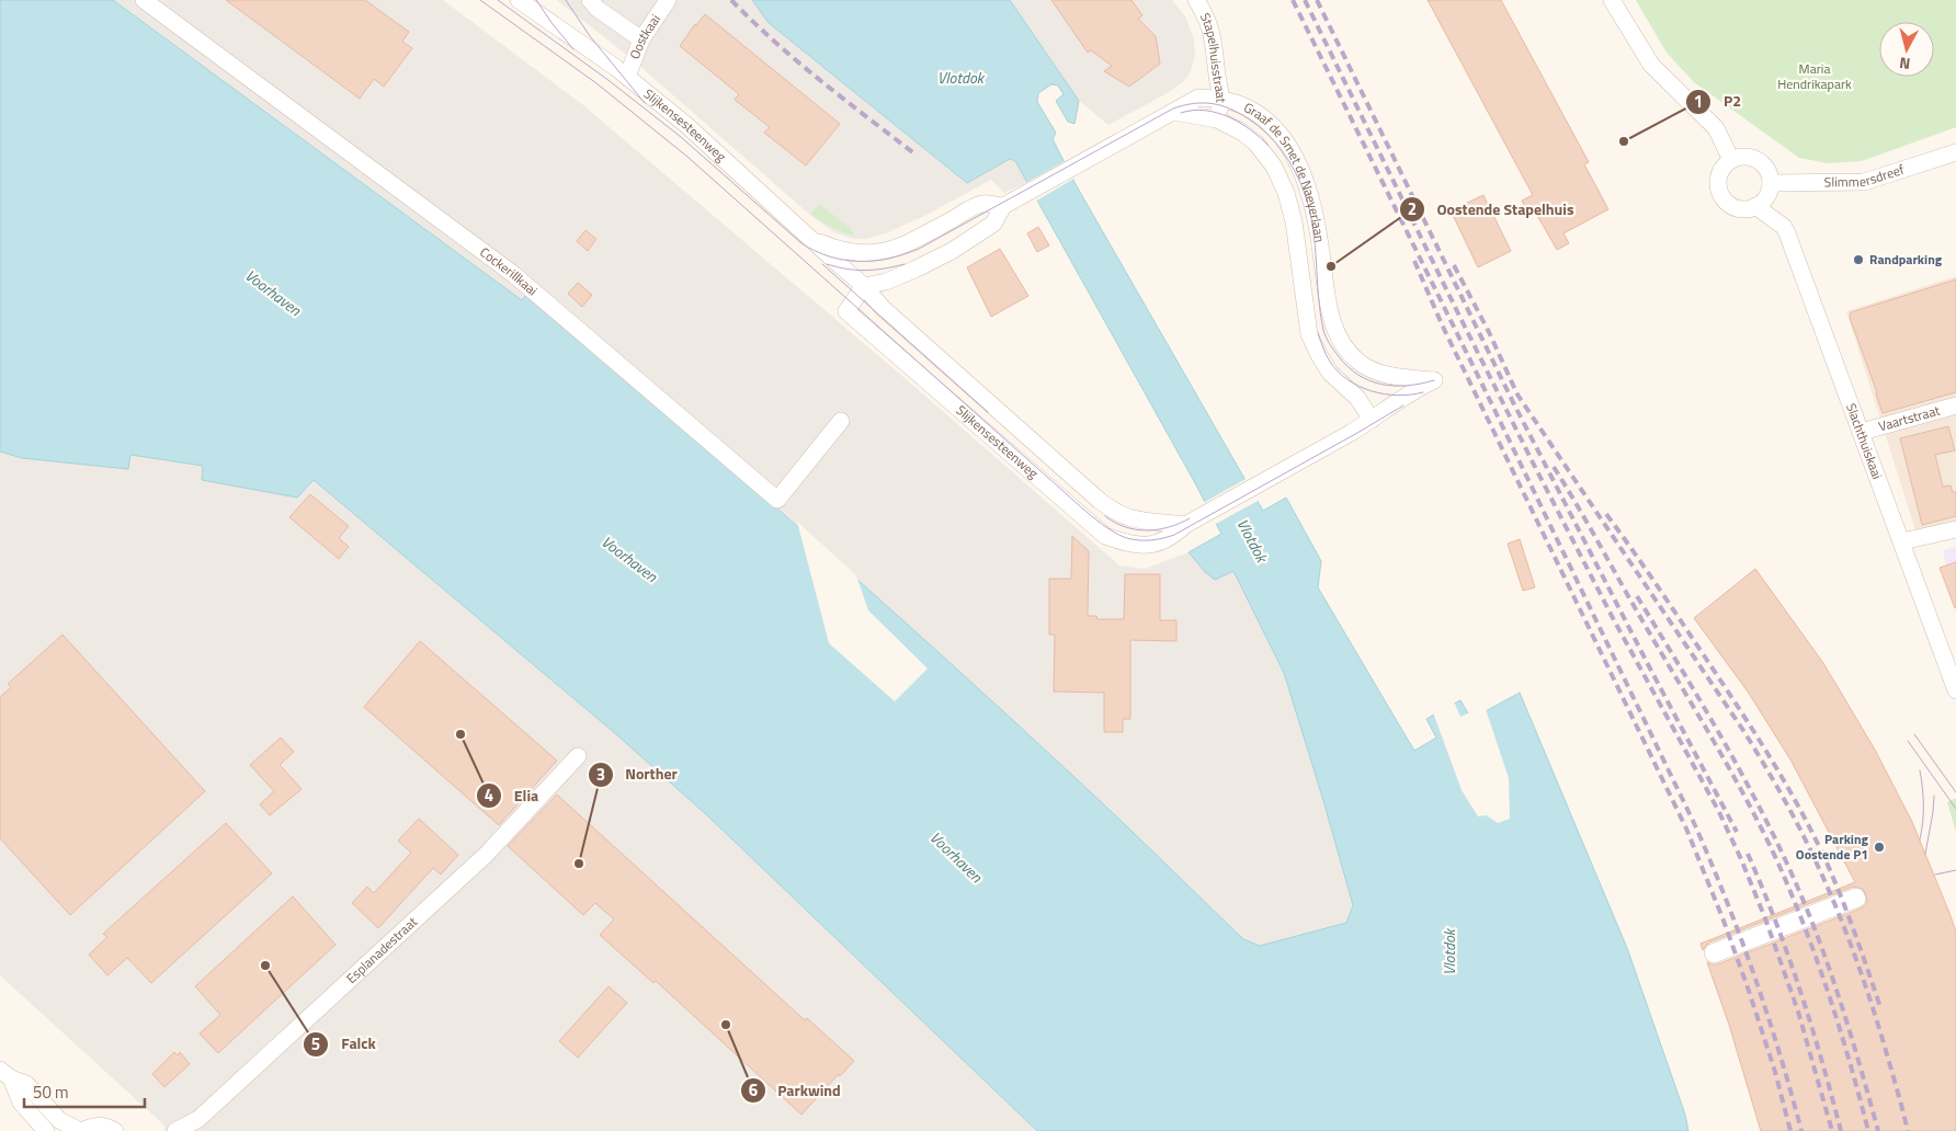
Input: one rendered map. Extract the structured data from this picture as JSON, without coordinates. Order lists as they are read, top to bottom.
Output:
{
  "streets": {
    "street": [
      "Oostkaai",
      "Stapelhuisstraat",
      "Slijkensesteenweg",
      "Slimmersdreef",
      "Graaf de Smet de Naeyerlaan",
      "Cockerillkaai",
      "Vaartstraat",
      "Slachthuiskaai",
      "Esplanadestraat"
    ]
  },
  "crossings": [
    ["Oostkaai", "Slijkensesteenweg"],
    ["Stapelhuisstraat", "Graaf de Smet de Naeyerlaan"],
    ["Slijkensesteenweg", "Graaf de Smet de Naeyerlaan"],
    ["Slimmersdreef", "Slachthuiskaai"],
    ["Vaartstraat", "Slachthuiskaai"]
  ],
  "water": ["Vlotdok", "Voorhaven"],
  "parks": ["Maria Hendrikapark"],
  "places": [
    "P2",
    "Randparking",
    "Oostende Stapelhuis",
    "Elia",
    "Parking Oostende P1",
    "Norther",
    "Falck",
    "Parkwind"
  ],
  "scale_bar": "50 m",
  "north": "bottom"
}
